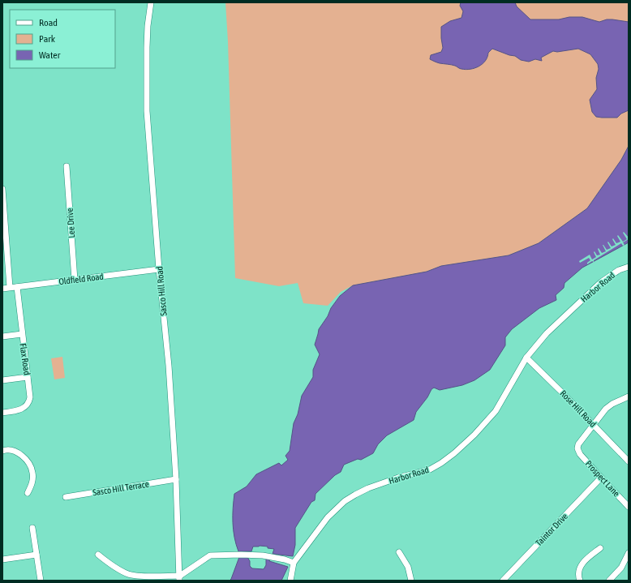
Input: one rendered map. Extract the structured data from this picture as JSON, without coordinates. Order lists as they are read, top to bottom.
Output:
{
  "streets": {
    "street": [
      "Lee Drive",
      "Oldfield Road",
      "Harbor Road",
      "Sasco Hill Road",
      "Flax Road",
      "Rose Hill Road",
      "Prospect Lane",
      "Sasco Hill Terrace",
      "Taintor Drive"
    ]
  },
  "crossings": [
    ["Lee Drive", "Oldfield Road"],
    ["Oldfield Road", "Sasco Hill Road"],
    ["Oldfield Road", "Flax Road"],
    ["Harbor Road", "Rose Hill Road"],
    ["Sasco Hill Road", "Sasco Hill Terrace"],
    ["Rose Hill Road", "Prospect Lane"],
    ["Prospect Lane", "Taintor Drive"]
  ],
  "legend": ["Road", "Park", "Water"]
}
